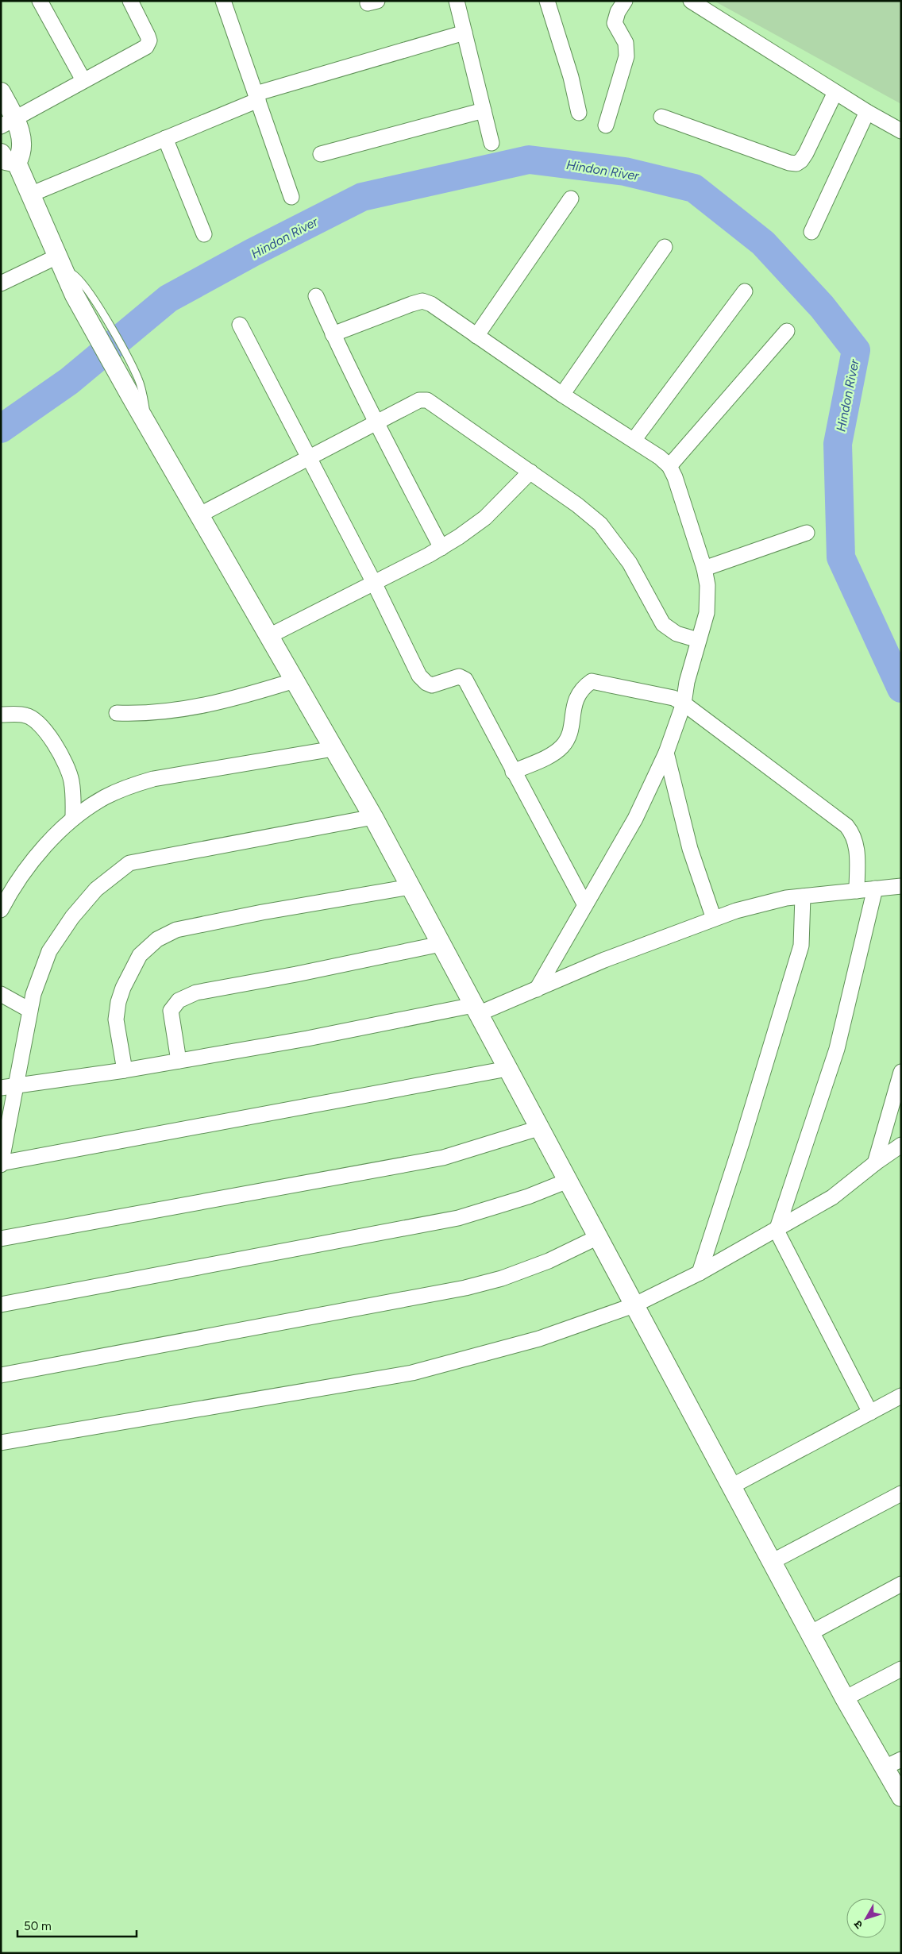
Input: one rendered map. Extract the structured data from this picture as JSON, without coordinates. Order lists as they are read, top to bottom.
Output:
{
  "water": ["Hindon River"],
  "scale_bar": "50 m",
  "north": "bottom left"
}
